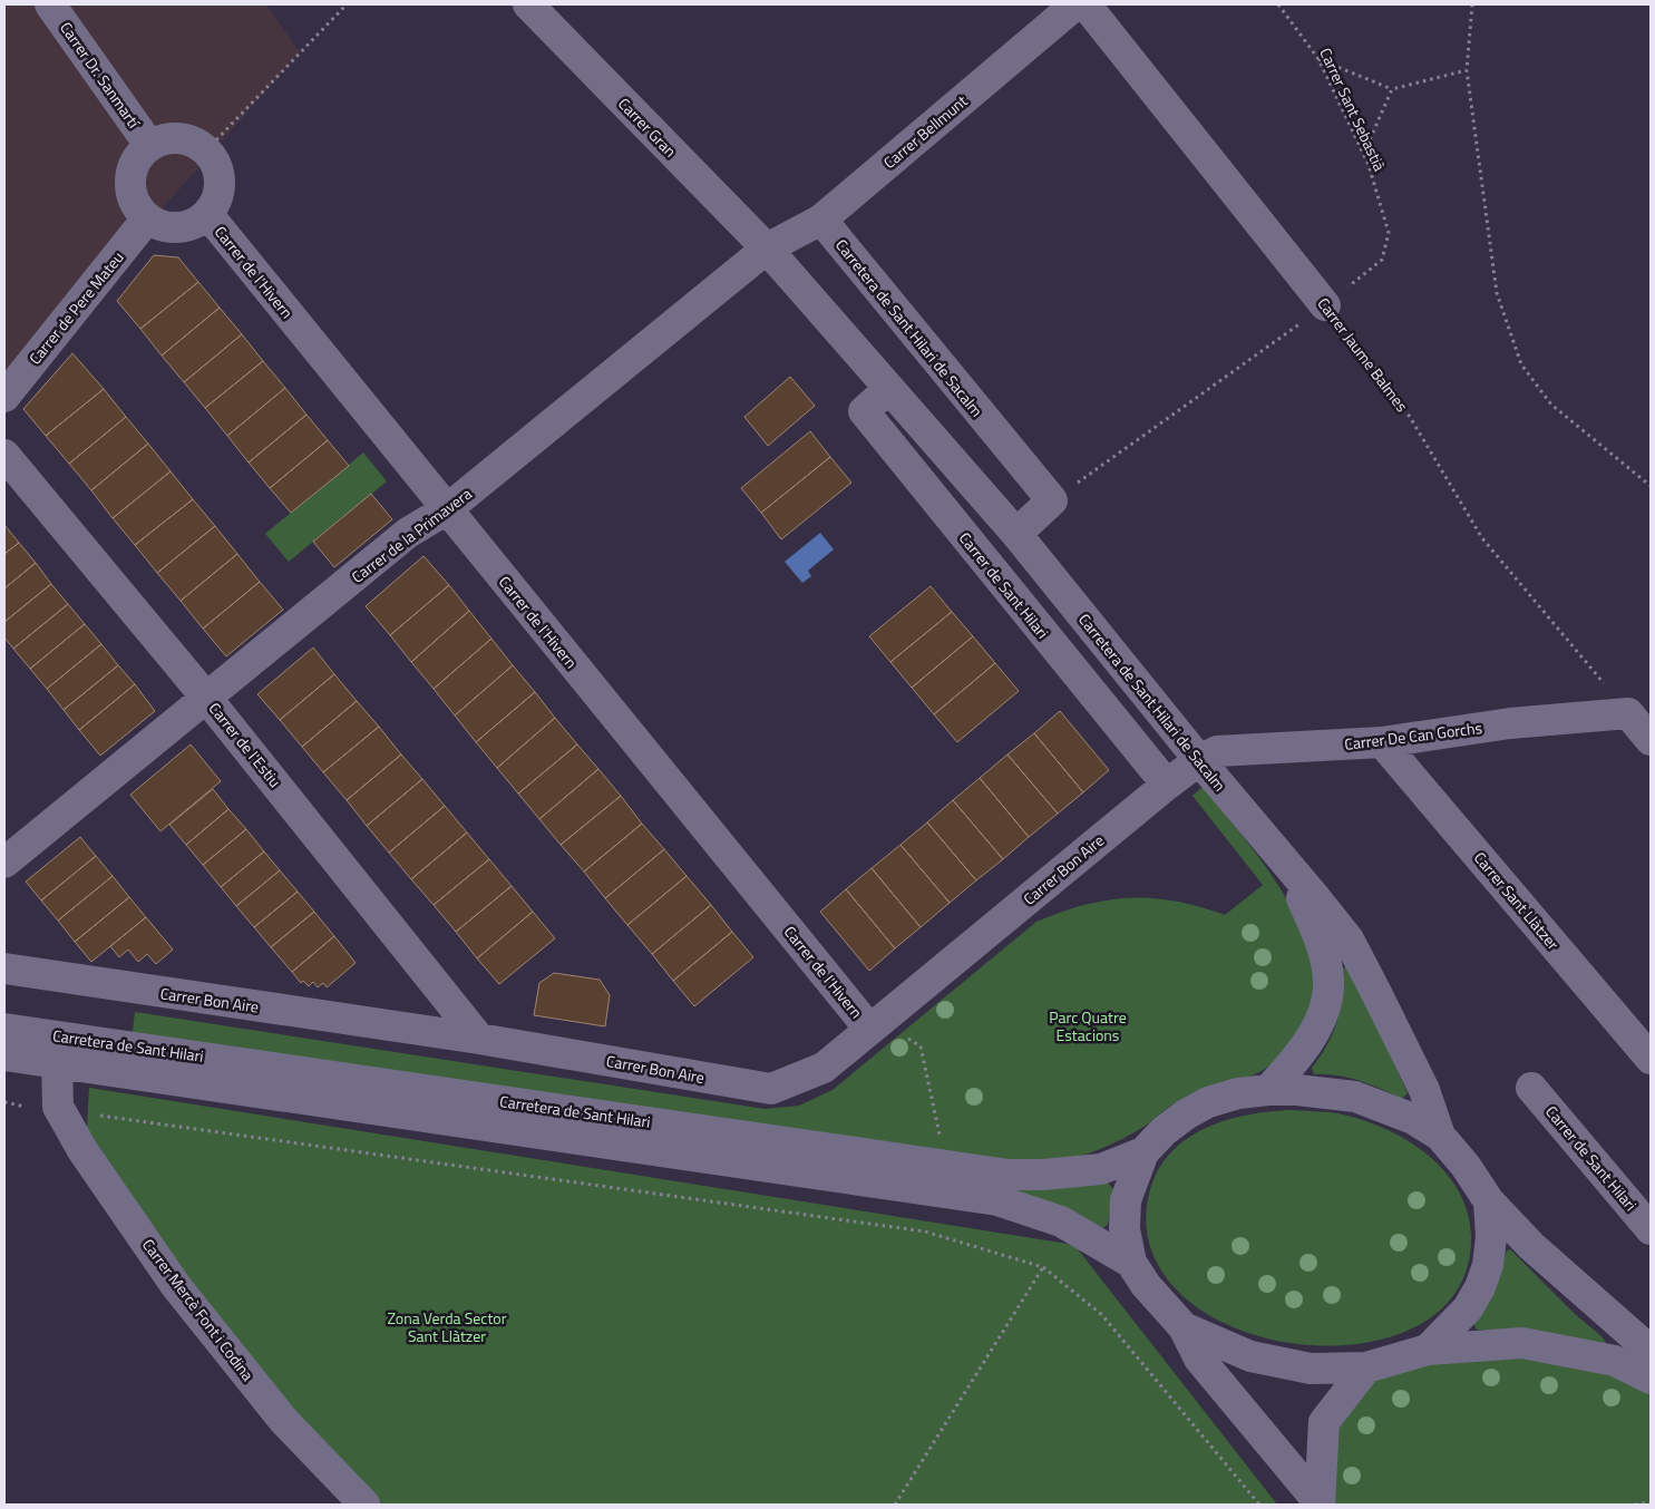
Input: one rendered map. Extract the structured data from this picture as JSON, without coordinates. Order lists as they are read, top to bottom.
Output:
{
  "streets": {
    "street": [
      "Carrer Dr. Sanmartí",
      "Carrer Gran",
      "Carrer Bellmunt",
      "Carrer de l'Hivern",
      "Carrer de Pere Mateu",
      "Carretera de Sant Hilari de Sacalm",
      "Carrer Jaume Balmes",
      "Carrer de la Primavera",
      "Carrer de Sant Hilari",
      "Carrer De Can Gorchs",
      "Carrer de l'Estiu",
      "Carrer Bon Aire",
      "Carrer Sant Llàtzer",
      "Carretera de Sant Hilari",
      "Carrer Mercè Font i Codina"
    ],
    "path": ["Carrer Sant Sebastià"]
  },
  "crossings": [
    ["Carrer Dr. Sanmartí", "Carrer de l'Hivern"],
    ["Carrer Dr. Sanmartí", "Carrer de Pere Mateu"],
    ["Carrer Sant Sebastià", "Carretera de Sant Hilari de Sacalm"],
    ["Carrer Sant Sebastià", "Carrer Jaume Balmes"],
    ["Carrer Gran", "Carrer Bellmunt"],
    ["Carrer Gran", "Carretera de Sant Hilari de Sacalm"],
    ["Carrer Gran", "Carrer de la Primavera"],
    ["Carrer Bellmunt", "Carretera de Sant Hilari de Sacalm"],
    ["Carrer Bellmunt", "Carrer de la Primavera"],
    ["Carrer de l'Hivern", "Carrer de Pere Mateu"],
    ["Carrer de l'Hivern", "Carrer de la Primavera"],
    ["Carrer de l'Hivern", "Carrer Bon Aire"],
    ["Carretera de Sant Hilari de Sacalm", "Carrer de la Primavera"],
    ["Carretera de Sant Hilari de Sacalm", "Carrer de Sant Hilari"],
    ["Carretera de Sant Hilari de Sacalm", "Carrer De Can Gorchs"],
    ["Carretera de Sant Hilari de Sacalm", "Carrer Bon Aire"],
    ["Carrer Jaume Balmes", "Carrer De Can Gorchs"],
    ["Carrer de la Primavera", "Carrer de l'Estiu"],
    ["Carrer de Sant Hilari", "Carrer Bon Aire"],
    ["Carrer De Can Gorchs", "Carrer Bon Aire"],
    ["Carrer De Can Gorchs", "Carrer Sant Llàtzer"],
    ["Carrer de l'Estiu", "Carrer Bon Aire"],
    ["Carretera de Sant Hilari", "Carrer Mercè Font i Codina"]
  ],
  "parks": ["Parc Quatre Estacions", "Zona Verda Sector Sant Llàtzer"]
}
